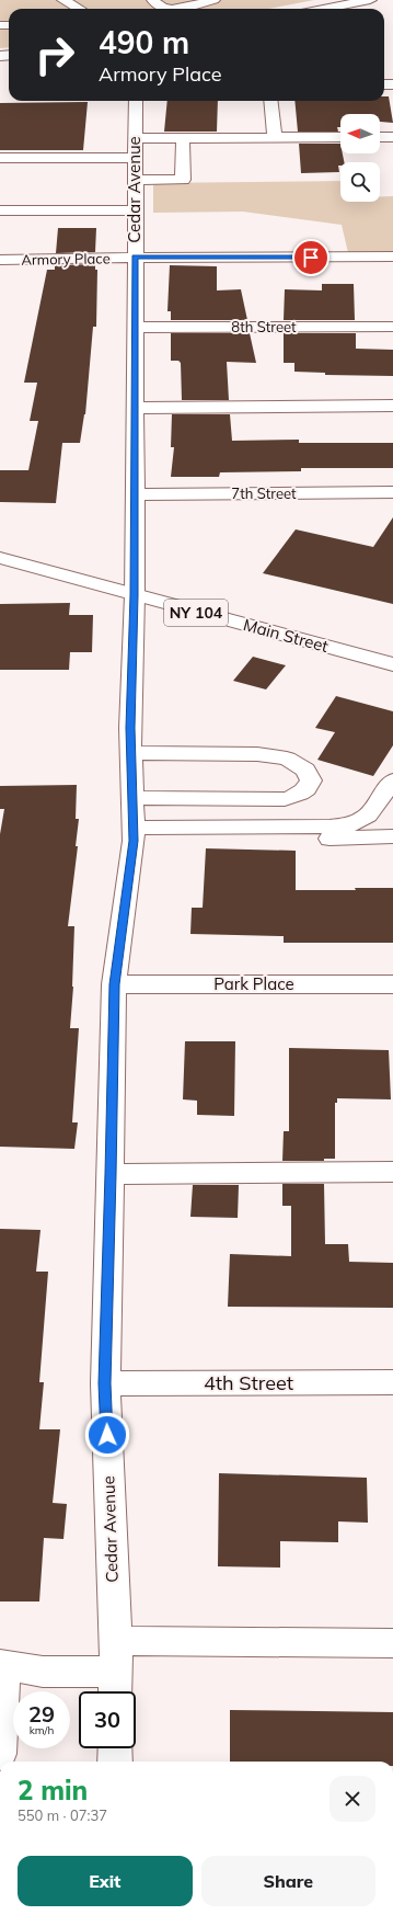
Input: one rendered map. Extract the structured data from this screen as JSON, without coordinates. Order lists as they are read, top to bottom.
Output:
{
  "streets": {
    "street": [
      "Cedar Avenue",
      "Armory Place",
      "8th Street",
      "7th Street",
      "NY 104",
      "Main Street",
      "Park Place",
      "4th Street"
    ]
  },
  "crossings": [
    ["Cedar Avenue", "Armory Place"],
    ["Cedar Avenue", "8th Street"],
    ["Cedar Avenue", "7th Street"],
    ["Cedar Avenue", "Main Street"],
    ["Cedar Avenue", "Park Place"],
    ["Cedar Avenue", "4th Street"]
  ],
  "north": "left",
  "page": {
    "turn": ["490 m", "Armory Place"],
    "speed": "29 km/h",
    "limit": "30",
    "heading": ["2 min", "550 m · 07:37"],
    "buttons": ["Exit", "Share"]
  }
}
